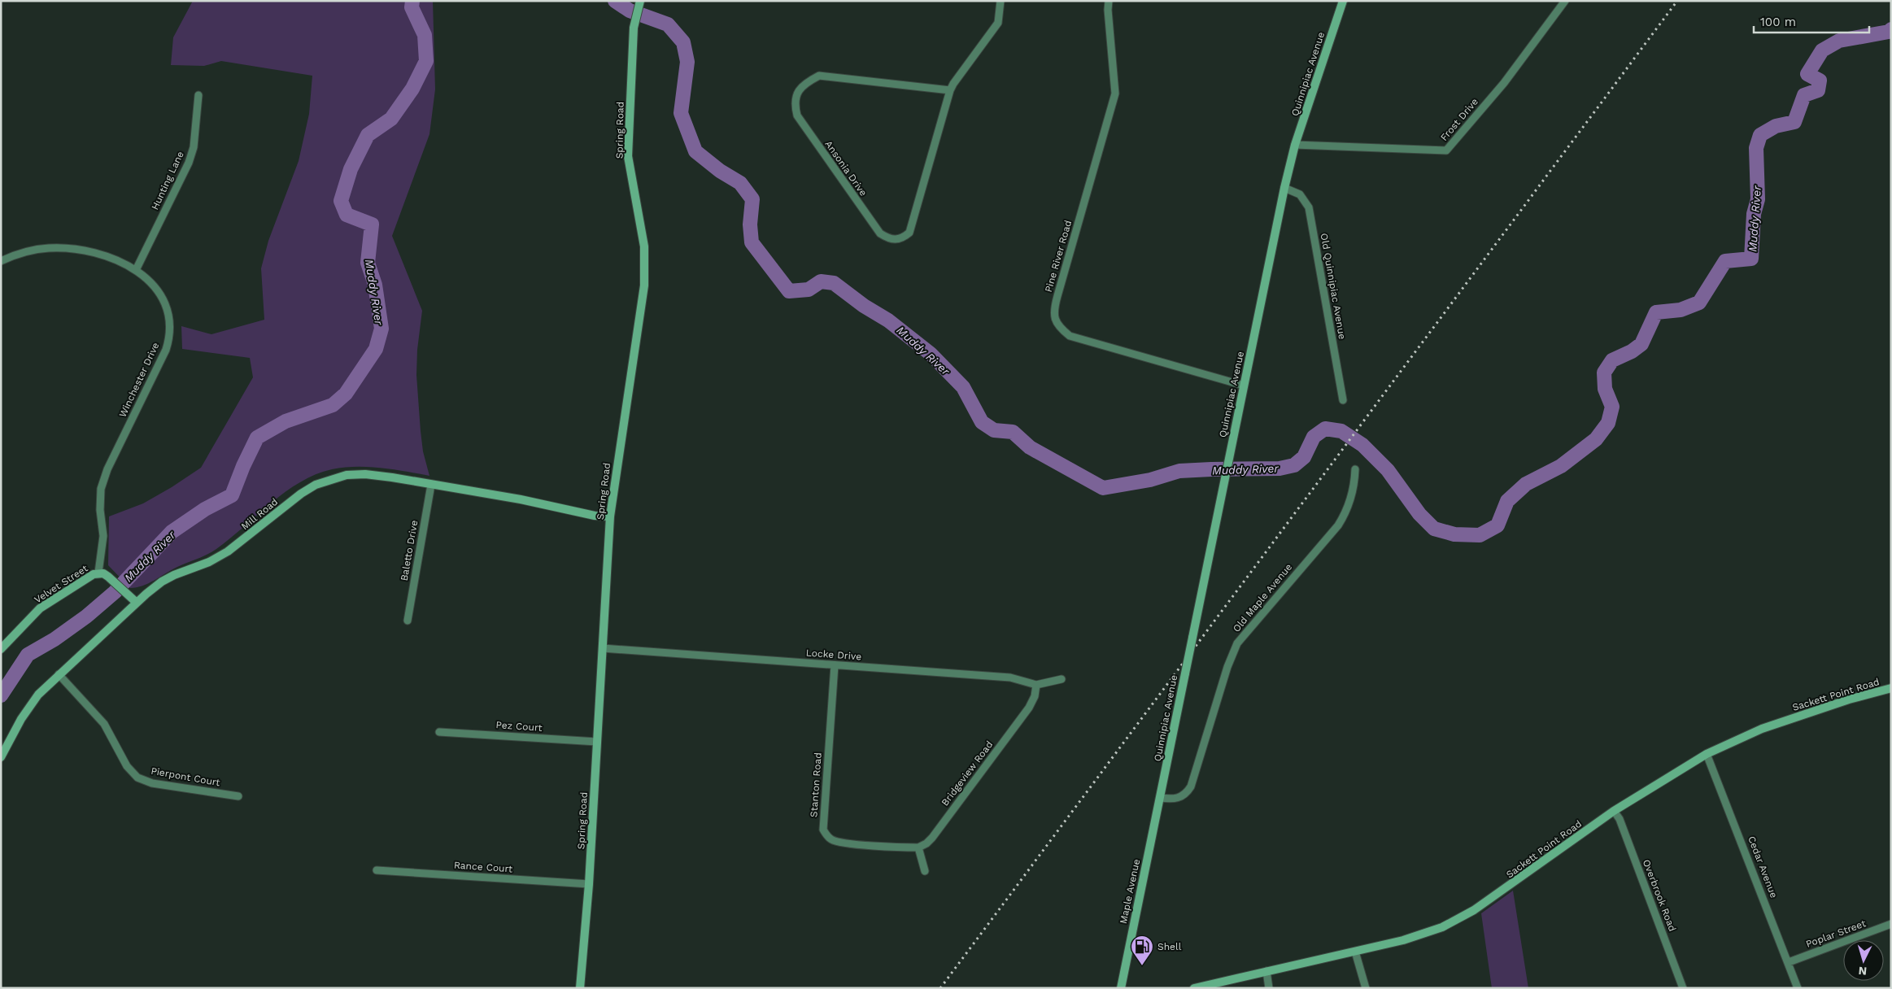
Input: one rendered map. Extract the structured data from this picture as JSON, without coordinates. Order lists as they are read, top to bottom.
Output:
{
  "streets": {
    "street": [
      "Quinnipiac Avenue",
      "Frost Drive",
      "Spring Road",
      "Ansonia Drive",
      "Hunting Lane",
      "Pine River Road",
      "Old Quinnipiac Avenue",
      "Winchester Drive",
      "Mill Road",
      "Baletto Drive",
      "Velvet Street",
      "Old Maple Avenue",
      "Locke Drive",
      "Sackett Point Road",
      "Pez Court",
      "Bridgeview Road",
      "Pierpont Court",
      "Stanton Road",
      "Rance Court",
      "Cedar Avenue",
      "Maple Avenue",
      "Overbrook Road",
      "Poplar Street"
    ]
  },
  "crossings": [
    ["Quinnipiac Avenue", "Frost Drive"],
    ["Quinnipiac Avenue", "Pine River Road"],
    ["Quinnipiac Avenue", "Old Quinnipiac Avenue"],
    ["Quinnipiac Avenue", "Old Maple Avenue"],
    ["Quinnipiac Avenue", "Maple Avenue"],
    ["Spring Road", "Mill Road"],
    ["Spring Road", "Locke Drive"],
    ["Spring Road", "Pez Court"],
    ["Spring Road", "Rance Court"],
    ["Hunting Lane", "Winchester Drive"],
    ["Winchester Drive", "Velvet Street"],
    ["Mill Road", "Baletto Drive"],
    ["Mill Road", "Velvet Street"],
    ["Mill Road", "Pierpont Court"],
    ["Old Maple Avenue", "Maple Avenue"],
    ["Locke Drive", "Bridgeview Road"],
    ["Locke Drive", "Stanton Road"],
    ["Sackett Point Road", "Cedar Avenue"],
    ["Sackett Point Road", "Overbrook Road"],
    ["Bridgeview Road", "Stanton Road"],
    ["Cedar Avenue", "Poplar Street"]
  ],
  "water": ["Muddy River"],
  "places": {
    "fuel station": ["Shell"]
  },
  "scale_bar": "100 m",
  "north": "bottom"
}
